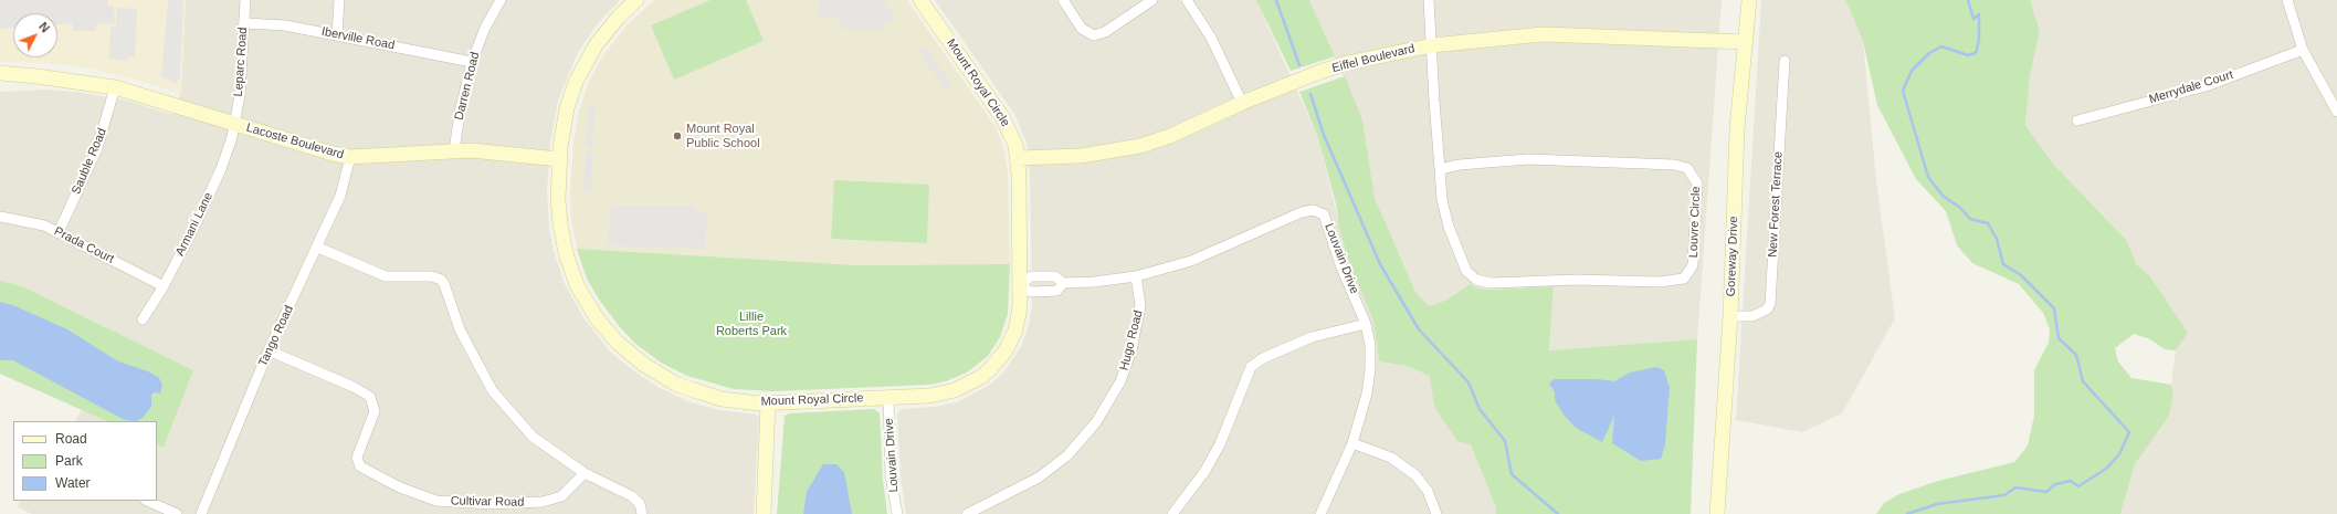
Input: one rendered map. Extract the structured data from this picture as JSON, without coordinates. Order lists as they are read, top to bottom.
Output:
{
  "streets": {
    "street": [
      "Iberville Road",
      "Eiffel Boulevard",
      "Leparc Road",
      "Mount Royal Circle",
      "Darren Road",
      "Merrydale Court",
      "Lacoste Boulevard",
      "Sauble Road",
      "New Forest Terrace",
      "Louvre Circle",
      "Armani Lane",
      "Prada Court",
      "Goreway Drive",
      "Louvain Drive",
      "Tango Road",
      "Hugo Road",
      "Cultivar Road"
    ]
  },
  "crossings": [
    ["Iberville Road", "Leparc Road"],
    ["Iberville Road", "Darren Road"],
    ["Eiffel Boulevard", "Mount Royal Circle"],
    ["Eiffel Boulevard", "Louvre Circle"],
    ["Eiffel Boulevard", "Goreway Drive"],
    ["Leparc Road", "Lacoste Boulevard"],
    ["Leparc Road", "Armani Lane"],
    ["Mount Royal Circle", "Lacoste Boulevard"],
    ["Mount Royal Circle", "Louvain Drive"],
    ["Darren Road", "Lacoste Boulevard"],
    ["Lacoste Boulevard", "Sauble Road"],
    ["Lacoste Boulevard", "Armani Lane"],
    ["Lacoste Boulevard", "Tango Road"],
    ["Sauble Road", "Prada Court"],
    ["New Forest Terrace", "Goreway Drive"],
    ["Armani Lane", "Prada Court"],
    ["Louvain Drive", "Hugo Road"],
    ["Tango Road", "Cultivar Road"]
  ],
  "parks": ["Lillie Roberts Park"],
  "places": ["Mount Royal Public School"],
  "legend": ["Road", "Park", "Water"],
  "north": "top right"
}
